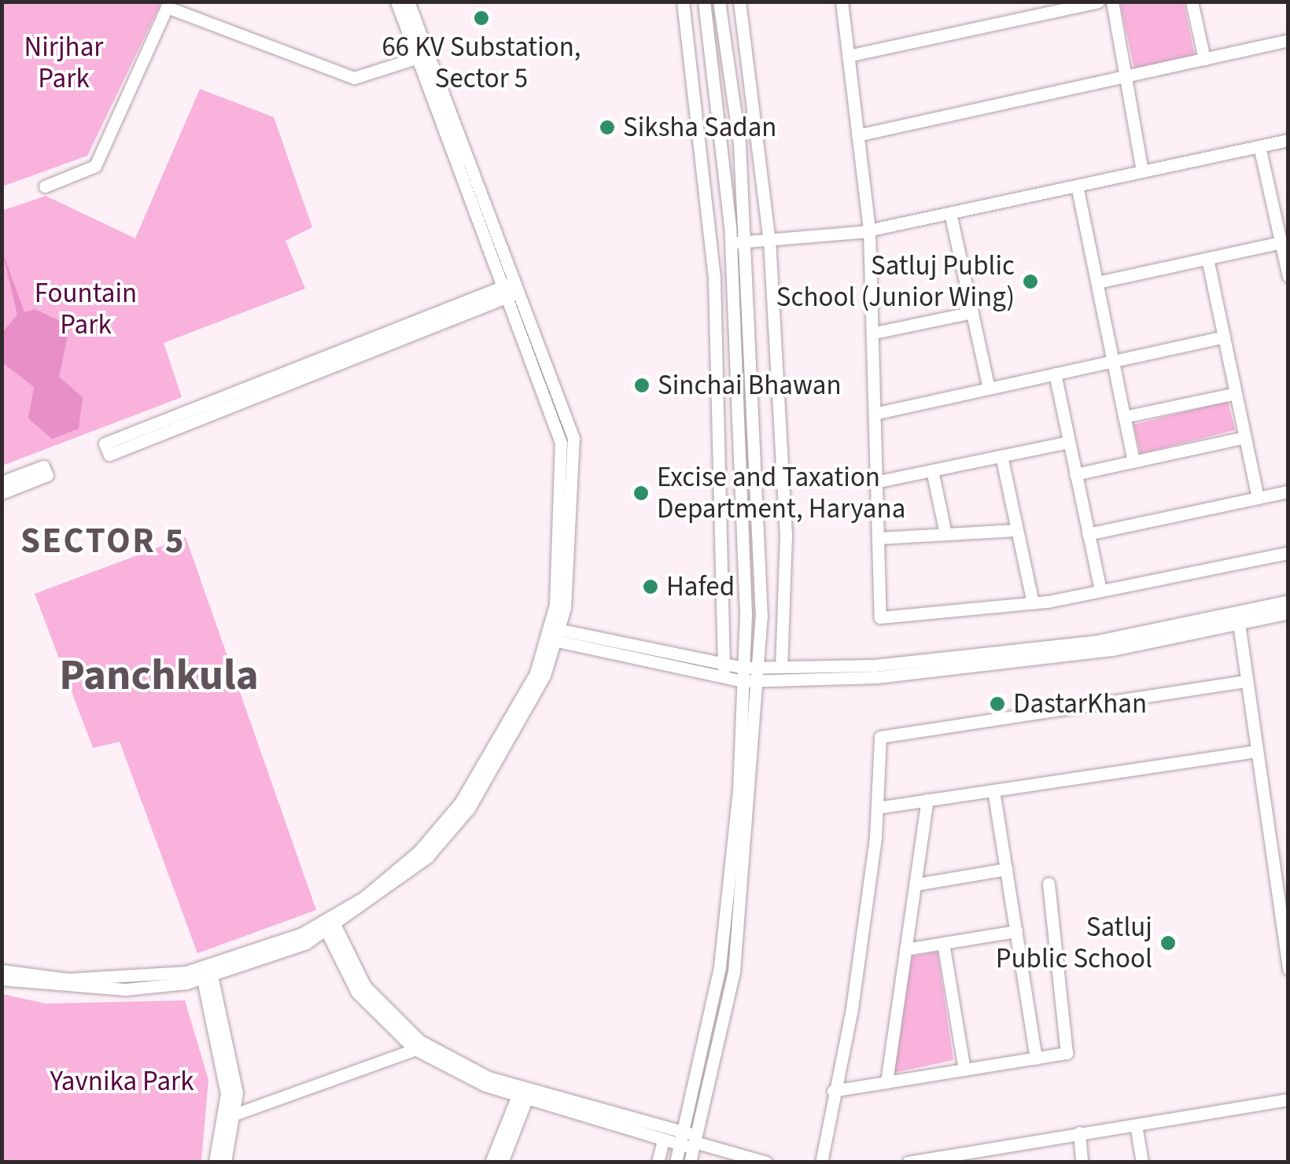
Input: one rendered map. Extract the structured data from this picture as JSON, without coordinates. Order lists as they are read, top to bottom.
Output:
{
  "districts": ["SECTOR 5", "Panchkula"],
  "parks": ["Nirjhar Park", "Fountain Park", "Yavnika Park"],
  "places": [
    "66 KV Substation, Sector 5",
    "Siksha Sadan",
    "Satluj Public School (Junior Wing)",
    "Sinchai Bhawan",
    "Excise and Taxation Department, Haryana",
    "Hafed",
    "DastarKhan",
    "Satluj Public School"
  ]
}
